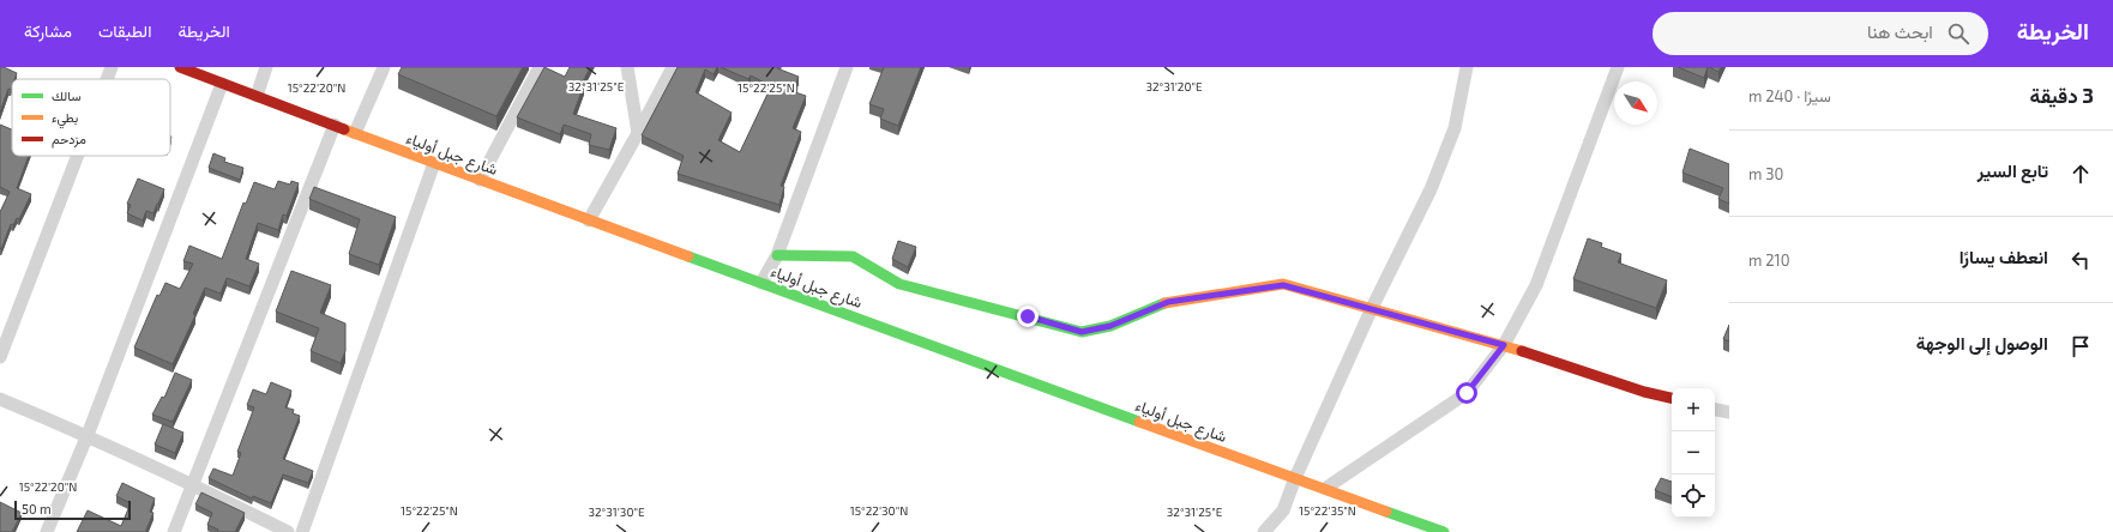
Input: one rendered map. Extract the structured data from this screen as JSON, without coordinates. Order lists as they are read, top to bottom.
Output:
{
  "streets": {
    "main road": ["شارع جبل أولياء"]
  },
  "legend": ["سالك", "بطيء", "مزدحم"],
  "scale_bar": "50 m",
  "north": "bottom right",
  "page": {
    "header": "الخريطة",
    "search": "ابحث هنا",
    "nav": ["الخريطة", "الطبقات", "مشاركة"],
    "heading": ["3 دقيقة", "سيرًا · 240 m"],
    "list": [
      ["تابع السير", "30 m"],
      ["انعطف يسارًا", "210 m"],
      "الوصول إلى الوجهة"
    ],
    "map_buttons": ["+", "−"],
    "scale": "50 m"
  },
  "coordinates": [
    "32°31'25\"E",
    "32°31'20\"E",
    "15°22'20\"N",
    "15°22'25\"N",
    "15°22'30\"N",
    "15°22'35\"N",
    "32°31'30\"E"
  ]
}
